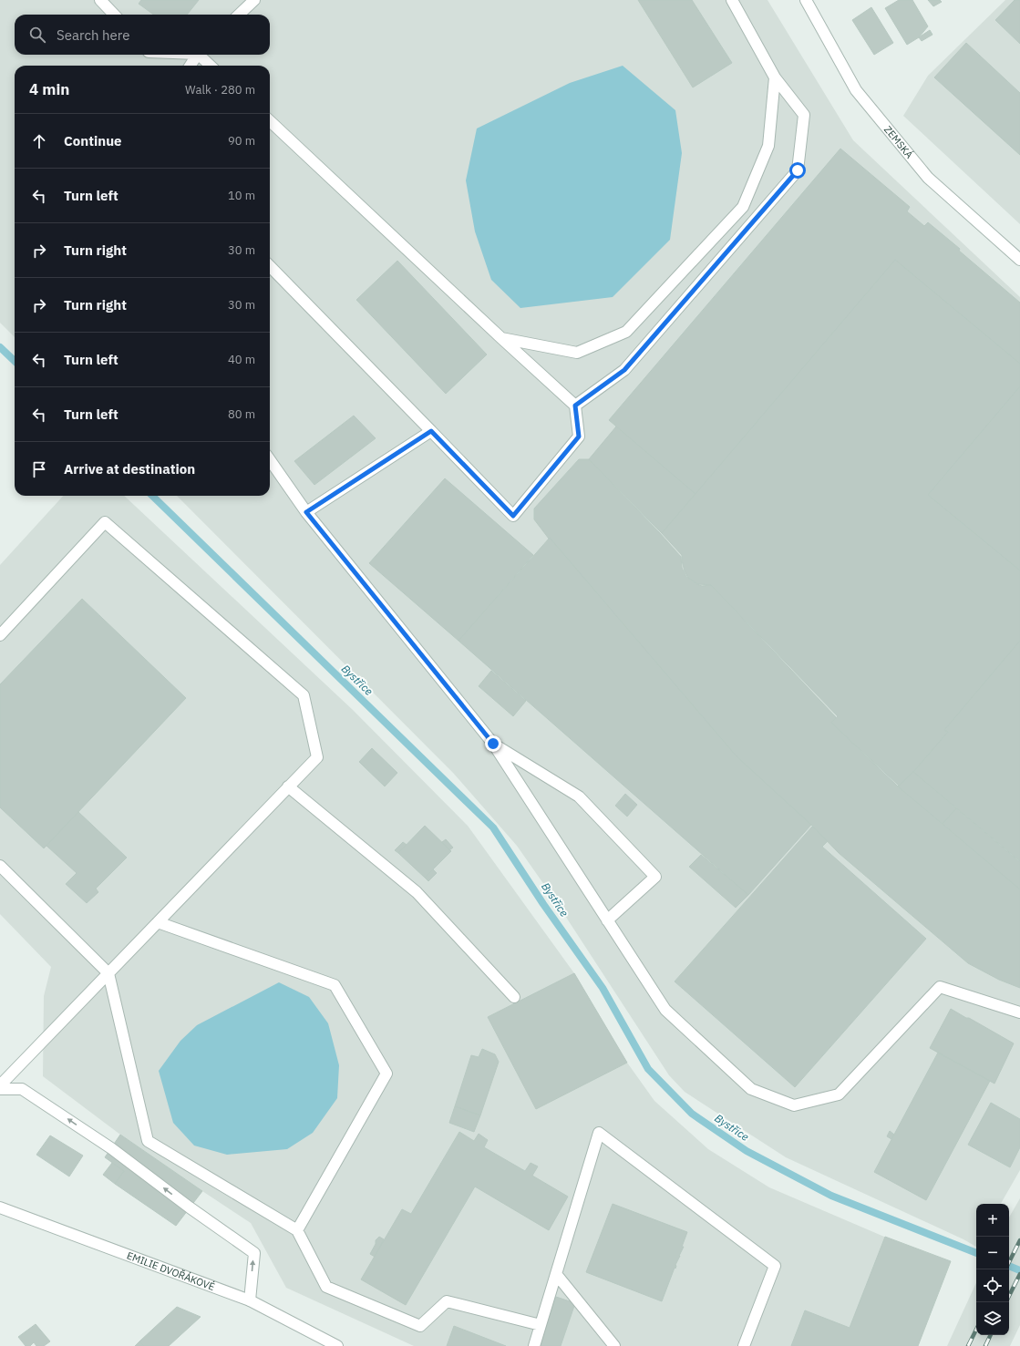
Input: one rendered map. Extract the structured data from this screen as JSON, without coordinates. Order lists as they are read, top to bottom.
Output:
{
  "streets": {
    "street": ["ZEMSKÁ", "EMILIE DVOŘÁKOVÉ"]
  },
  "water": ["Bystřice"],
  "page": {
    "search": "Search here",
    "heading": ["4 min", "Walk · 280 m"],
    "list": [
      ["Continue", "90 m"],
      ["Turn left", "10 m"],
      ["Turn right", "30 m"],
      ["Turn right", "30 m"],
      ["Turn left", "40 m"],
      ["Turn left", "80 m"],
      "Arrive at destination"
    ],
    "map_buttons": ["+", "−"]
  }
}
